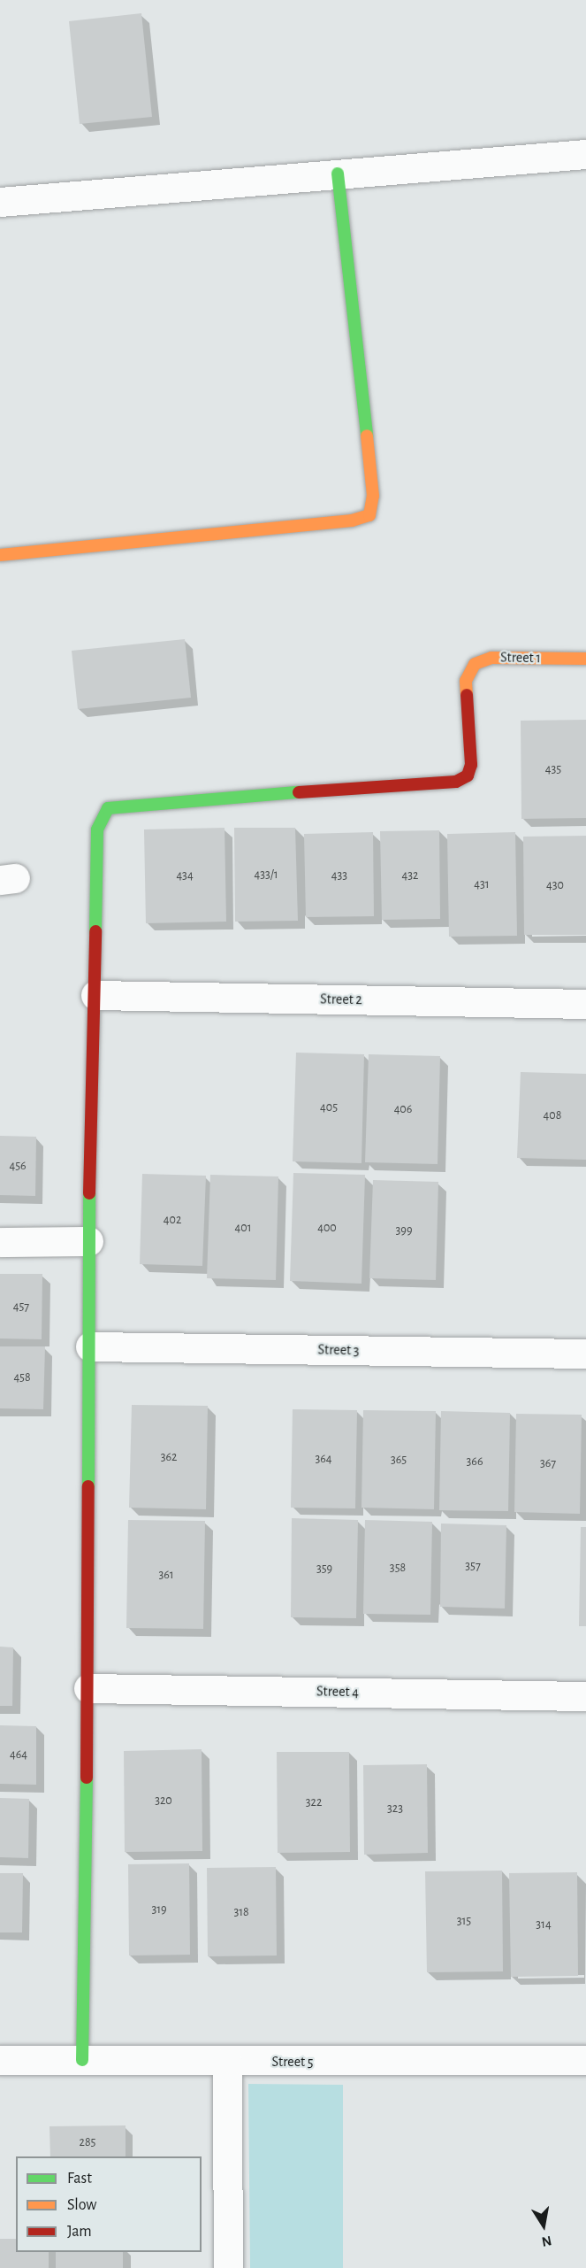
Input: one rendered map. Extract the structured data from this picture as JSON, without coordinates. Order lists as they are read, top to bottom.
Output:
{
  "streets": {
    "street": [
      "Street 1",
      "Street 2",
      "Street 3",
      "Street 4",
      "Street 5"
    ]
  },
  "crossings": [
    ["Street 1", "Street 2"]
  ],
  "house_numbers": [
    "435",
    "433/1",
    "434",
    "433",
    "432",
    "431",
    "430",
    "405",
    "406",
    "408",
    "456",
    "402",
    "401",
    "400",
    "399",
    "457",
    "458",
    "362",
    "364",
    "365",
    "366",
    "367",
    "357",
    "358",
    "359",
    "361",
    "464",
    "320",
    "322",
    "323",
    "319",
    "318",
    "315",
    "314",
    "285"
  ],
  "legend": ["Fast", "Slow", "Jam"],
  "north": "bottom"
}
